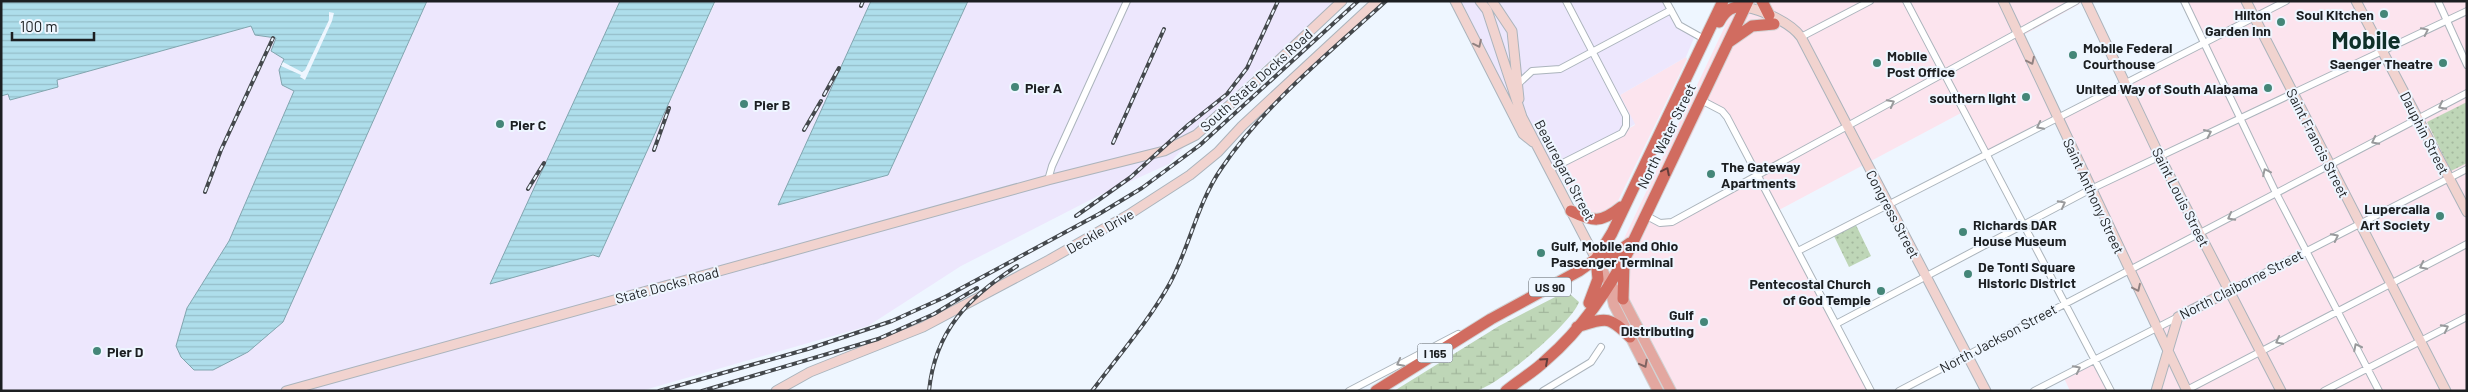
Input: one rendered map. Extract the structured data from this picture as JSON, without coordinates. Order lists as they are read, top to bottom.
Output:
{
  "streets": {
    "highway": ["North Water Street", "US 90", "I 165"],
    "main road": ["Beauregard Street"],
    "street": [
      "South State Docks Road",
      "Dauphin Street",
      "Saint Francis Street",
      "Saint Anthony Street",
      "Saint Louis Street",
      "Congress Street",
      "Deckle Drive",
      "North Claiborne Street",
      "State Docks Road",
      "North Jackson Street"
    ]
  },
  "crossings": [
    ["South State Docks Road", "State Docks Road"],
    ["Dauphin Street", "North Claiborne Street"],
    ["Dauphin Street", "North Jackson Street"],
    ["North Water Street", "Beauregard Street"],
    ["North Water Street", "US 90"],
    ["Saint Francis Street", "North Claiborne Street"],
    ["Saint Francis Street", "North Jackson Street"],
    ["Beauregard Street", "US 90"],
    ["Saint Anthony Street", "North Claiborne Street"],
    ["Saint Anthony Street", "North Jackson Street"],
    ["Saint Louis Street", "North Claiborne Street"],
    ["Saint Louis Street", "North Jackson Street"],
    ["Congress Street", "North Jackson Street"],
    ["US 90", "I 165"]
  ],
  "one_way": ["North Jackson Street"],
  "districts": ["Mobile"],
  "places": [
    "Soul Kitchen",
    "Hilton Garden Inn",
    "Mobile Federal Courthouse",
    "Mobile Post Office",
    "Saenger Theatre",
    "Pier A",
    "United Way of South Alabama",
    "southern light",
    "Pier B",
    "Pier C",
    "The Gateway Apartments",
    "Lupercalia Art Society",
    "Richards DAR House Museum",
    "Gulf, Mobile and Ohio Passenger Terminal",
    "De Tonti Square Historic District",
    "Pentecostal Church of God Temple",
    "Gulf Distributing",
    "Pier D"
  ],
  "scale_bar": "100 m"
}
